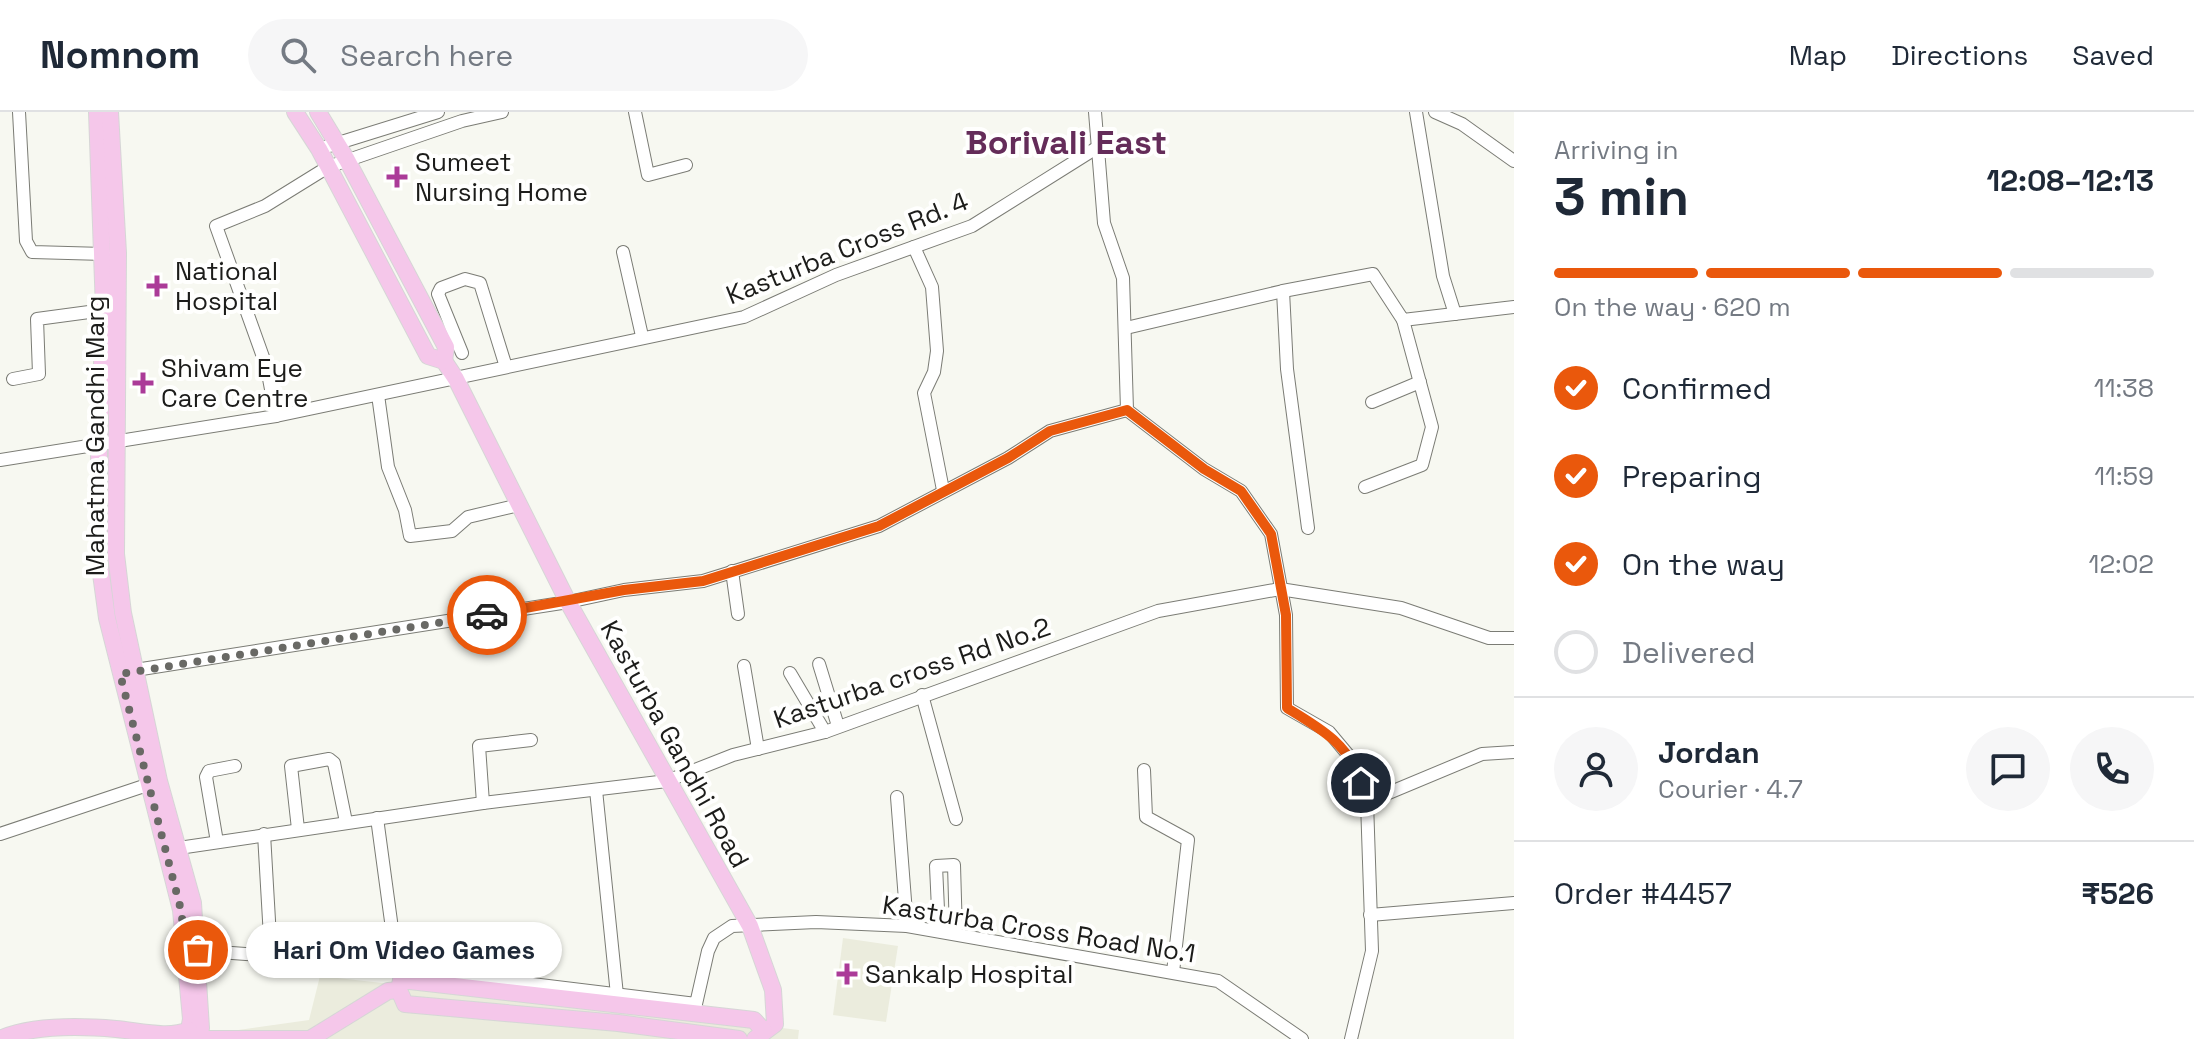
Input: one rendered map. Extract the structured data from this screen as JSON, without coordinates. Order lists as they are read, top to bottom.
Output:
{
  "streets": {
    "main road": ["Mahatma Gandhi Marg", "Kasturba Gandhi Road"],
    "street": ["Kasturba Cross Rd. 4", "Kasturba cross Rd No.2", "Kasturba Cross Road No.1"]
  },
  "crossings": [
    ["Kasturba Cross Rd. 4", "Mahatma Gandhi Marg"],
    ["Kasturba Cross Rd. 4", "Kasturba Gandhi Road"],
    ["Kasturba cross Rd No.2", "Kasturba Gandhi Road"],
    ["Kasturba Gandhi Road", "Kasturba Cross Road No.1"]
  ],
  "districts": ["Borivali East"],
  "places": {
    "health": [
      "Sumeet Nursing Home",
      "National Hospital",
      "Shivam Eye Care Centre",
      "Sankalp Hospital"
    ],
    "other": ["Hari Om Video Games"]
  },
  "page": {
    "header": "Nomnom",
    "search": "Search here",
    "nav": ["Map", "Directions", "Saved"],
    "heading": ["3 min", "Arriving in", "12:08–12:13"],
    "panel": [
      "Jordan",
      "Courier · 4.7",
      "Order #4457",
      "₹526"
    ],
    "bar": "On the way · 620 m",
    "list": [
      ["Confirmed", "11:38"],
      ["Preparing", "11:59"],
      ["On the way", "12:02"],
      "Delivered"
    ],
    "bubble": "Hari Om Video Games"
  }
}
